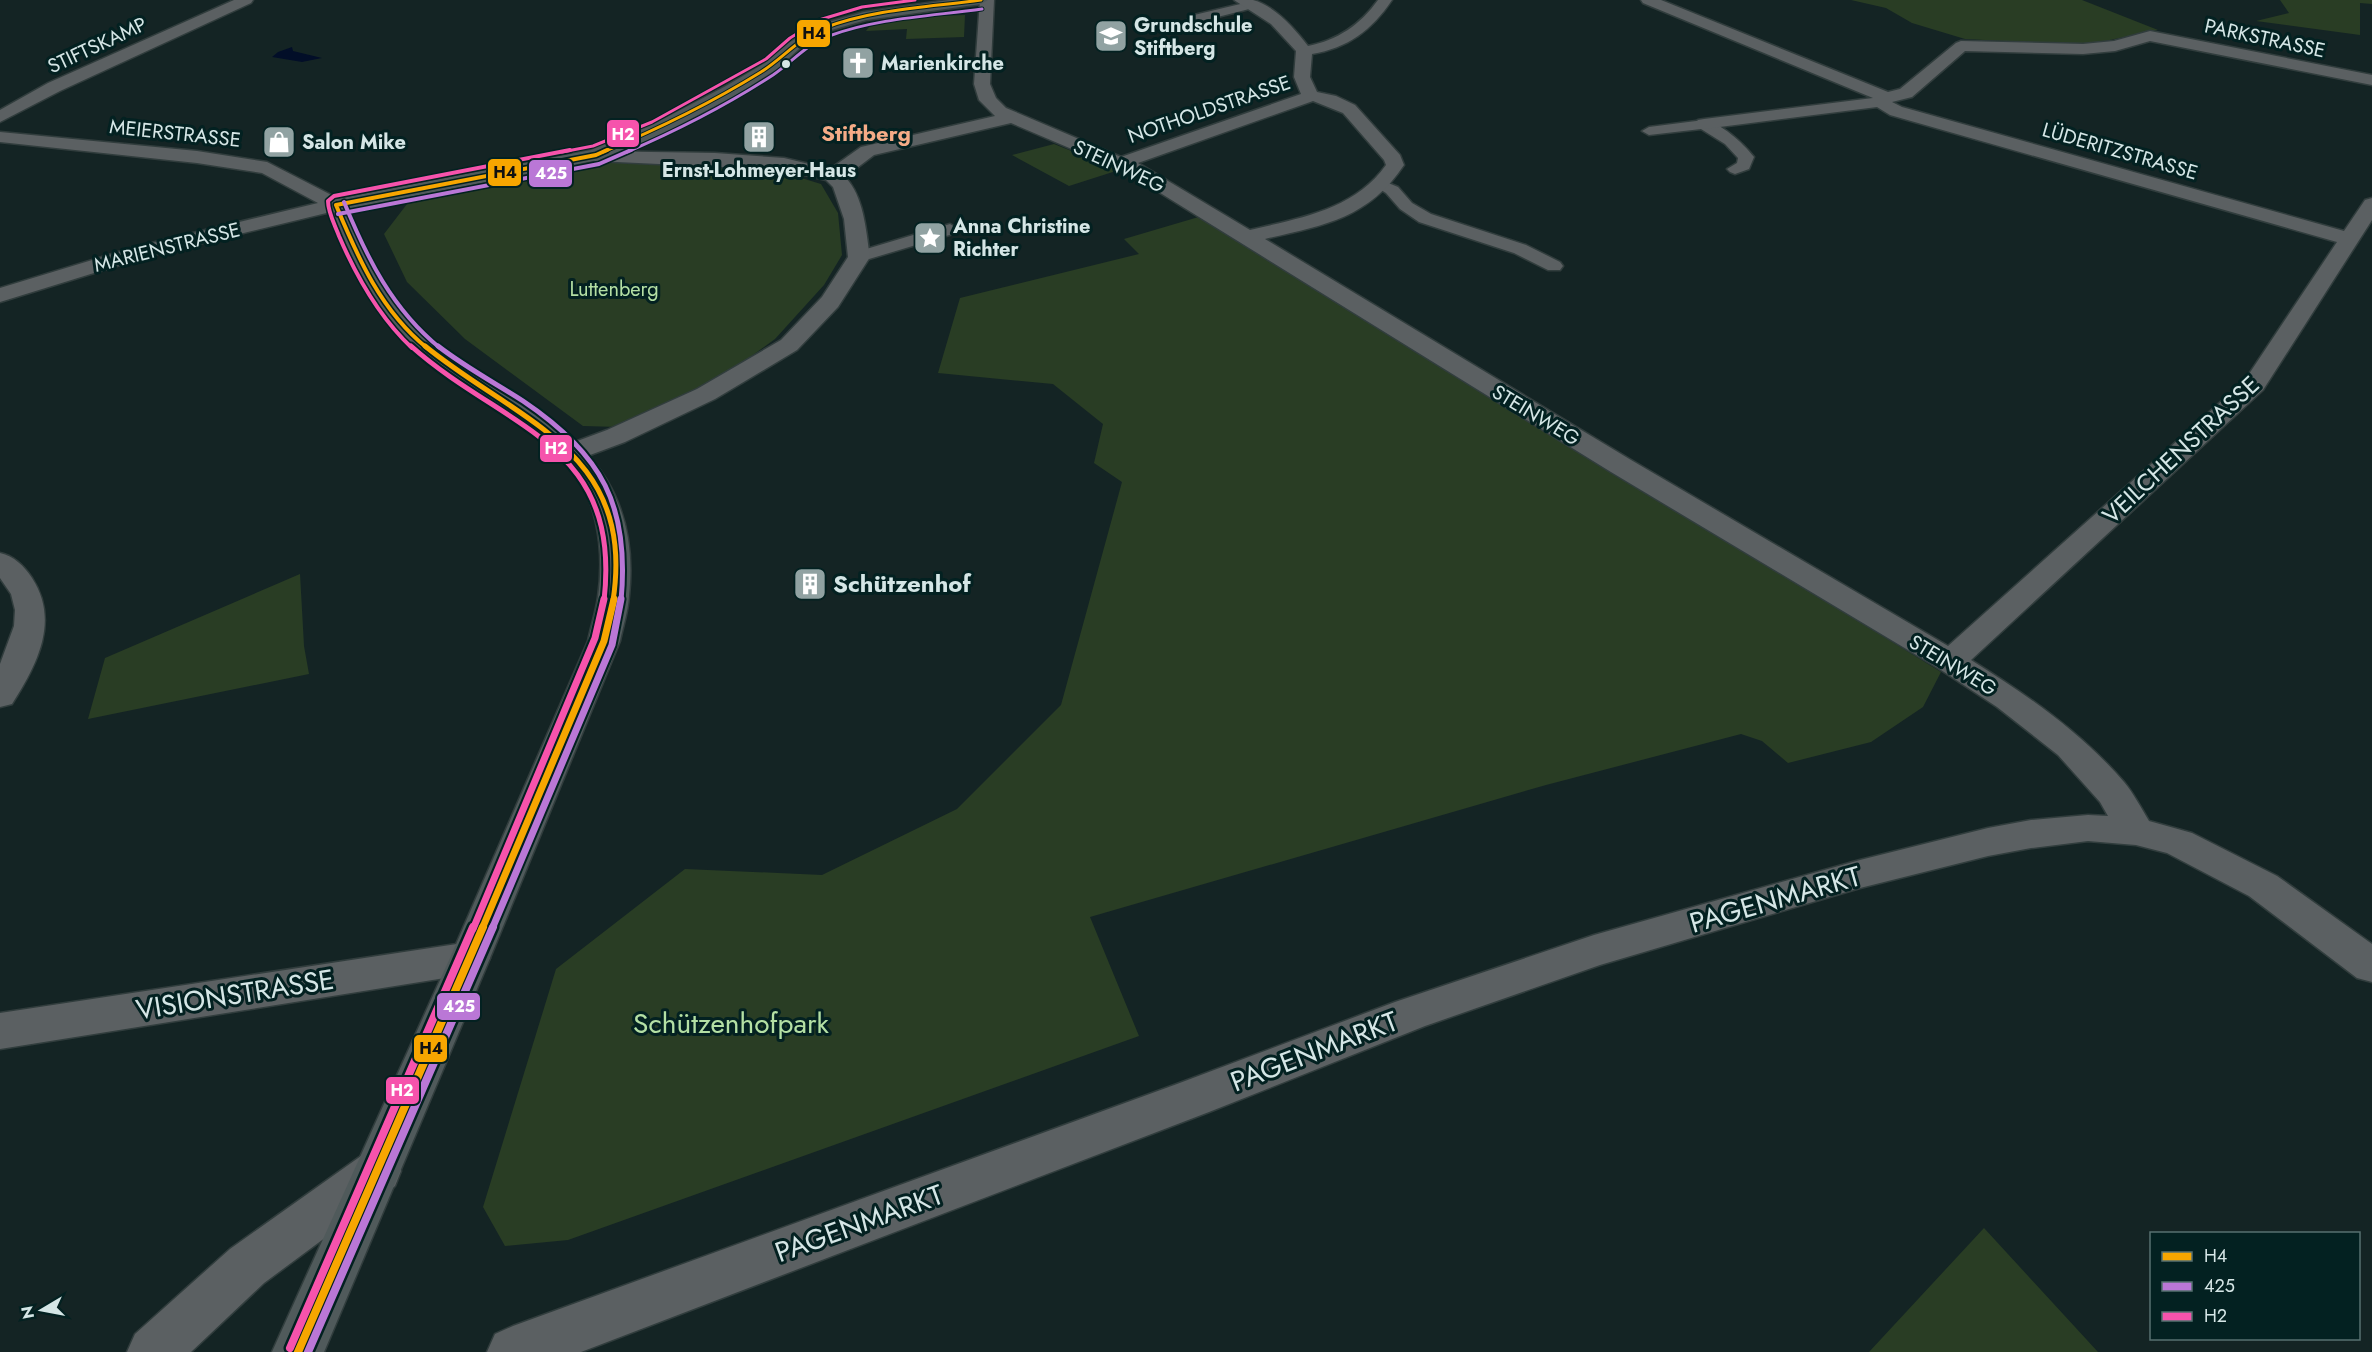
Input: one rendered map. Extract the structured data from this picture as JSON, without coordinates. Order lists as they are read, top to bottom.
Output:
{
  "streets": {
    "street": [
      "PARKSTRASSE",
      "STIFTSKAMP",
      "NOTHOLDSTRASSE",
      "MEIERSTRASSE",
      "LÜDERITZSTRASSE",
      "STEINWEG",
      "MARIENSTRASSE",
      "VEILCHENSTRASSE",
      "PAGENMARKT",
      "VISIONSTRASSE"
    ]
  },
  "crossings": [
    ["PARKSTRASSE", "LÜDERITZSTRASSE"],
    ["NOTHOLDSTRASSE", "STEINWEG"],
    ["MEIERSTRASSE", "MARIENSTRASSE"],
    ["LÜDERITZSTRASSE", "VEILCHENSTRASSE"],
    ["STEINWEG", "VEILCHENSTRASSE"],
    ["STEINWEG", "PAGENMARKT"]
  ],
  "districts": ["Stiftberg"],
  "parks": ["Luttenberg", "Schützenhofpark"],
  "places": {
    "school or university": ["Grundschule Stiftberg"],
    "church": ["Marienkirche"],
    "building": ["Ernst-Lohmeyer-Haus", "Schützenhof"],
    "shop": ["Salon Mike"],
    "place": ["Anna Christine Richter"]
  },
  "lines": ["transit line H4", "transit line H2", "transit line 425"],
  "legend": ["H4", "425", "H2"],
  "north": "left"
}
